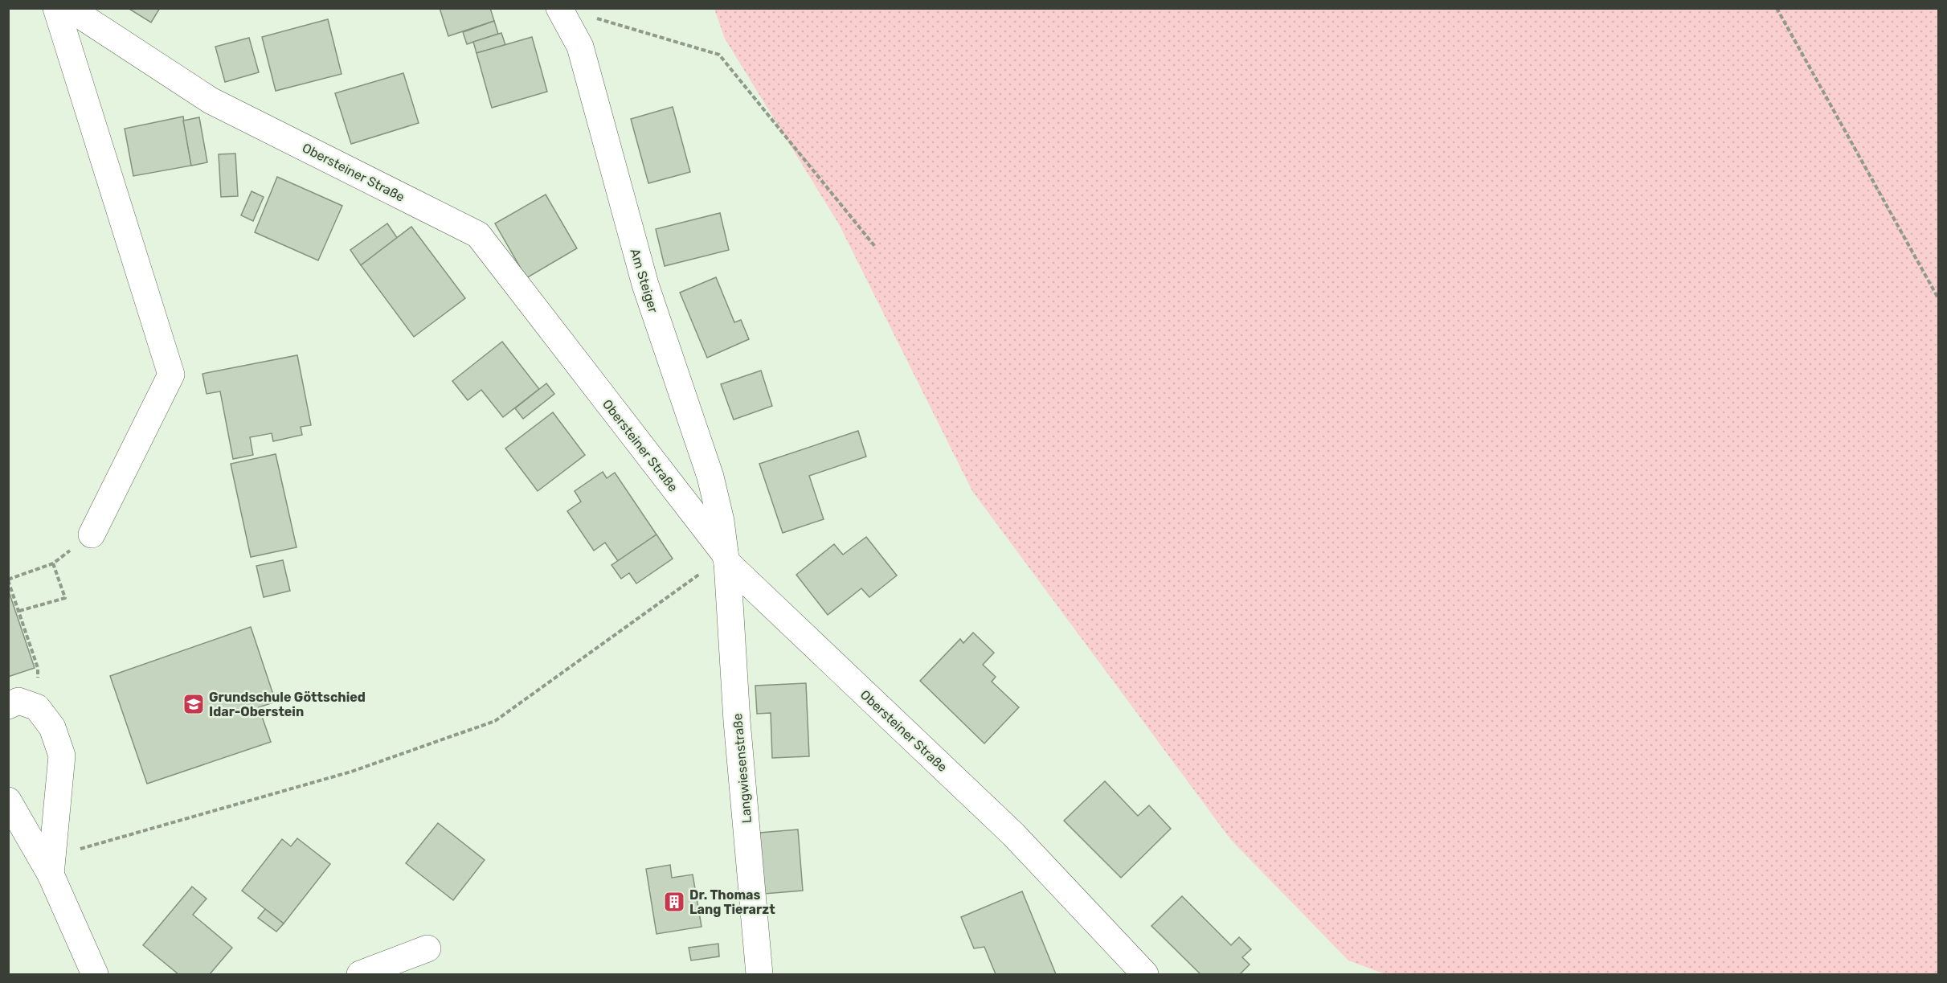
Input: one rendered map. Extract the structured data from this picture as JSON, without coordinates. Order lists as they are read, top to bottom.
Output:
{
  "streets": {
    "street": ["Obersteiner Straße", "Am Steiger", "Langwiesenstraße"]
  },
  "crossings": [
    ["Obersteiner Straße", "Am Steiger"],
    ["Obersteiner Straße", "Langwiesenstraße"],
    ["Am Steiger", "Langwiesenstraße"]
  ],
  "places": {
    "school or university": ["Grundschule Göttschied Idar-Oberstein"],
    "building": ["Dr. Thomas Lang Tierarzt"]
  }
}
